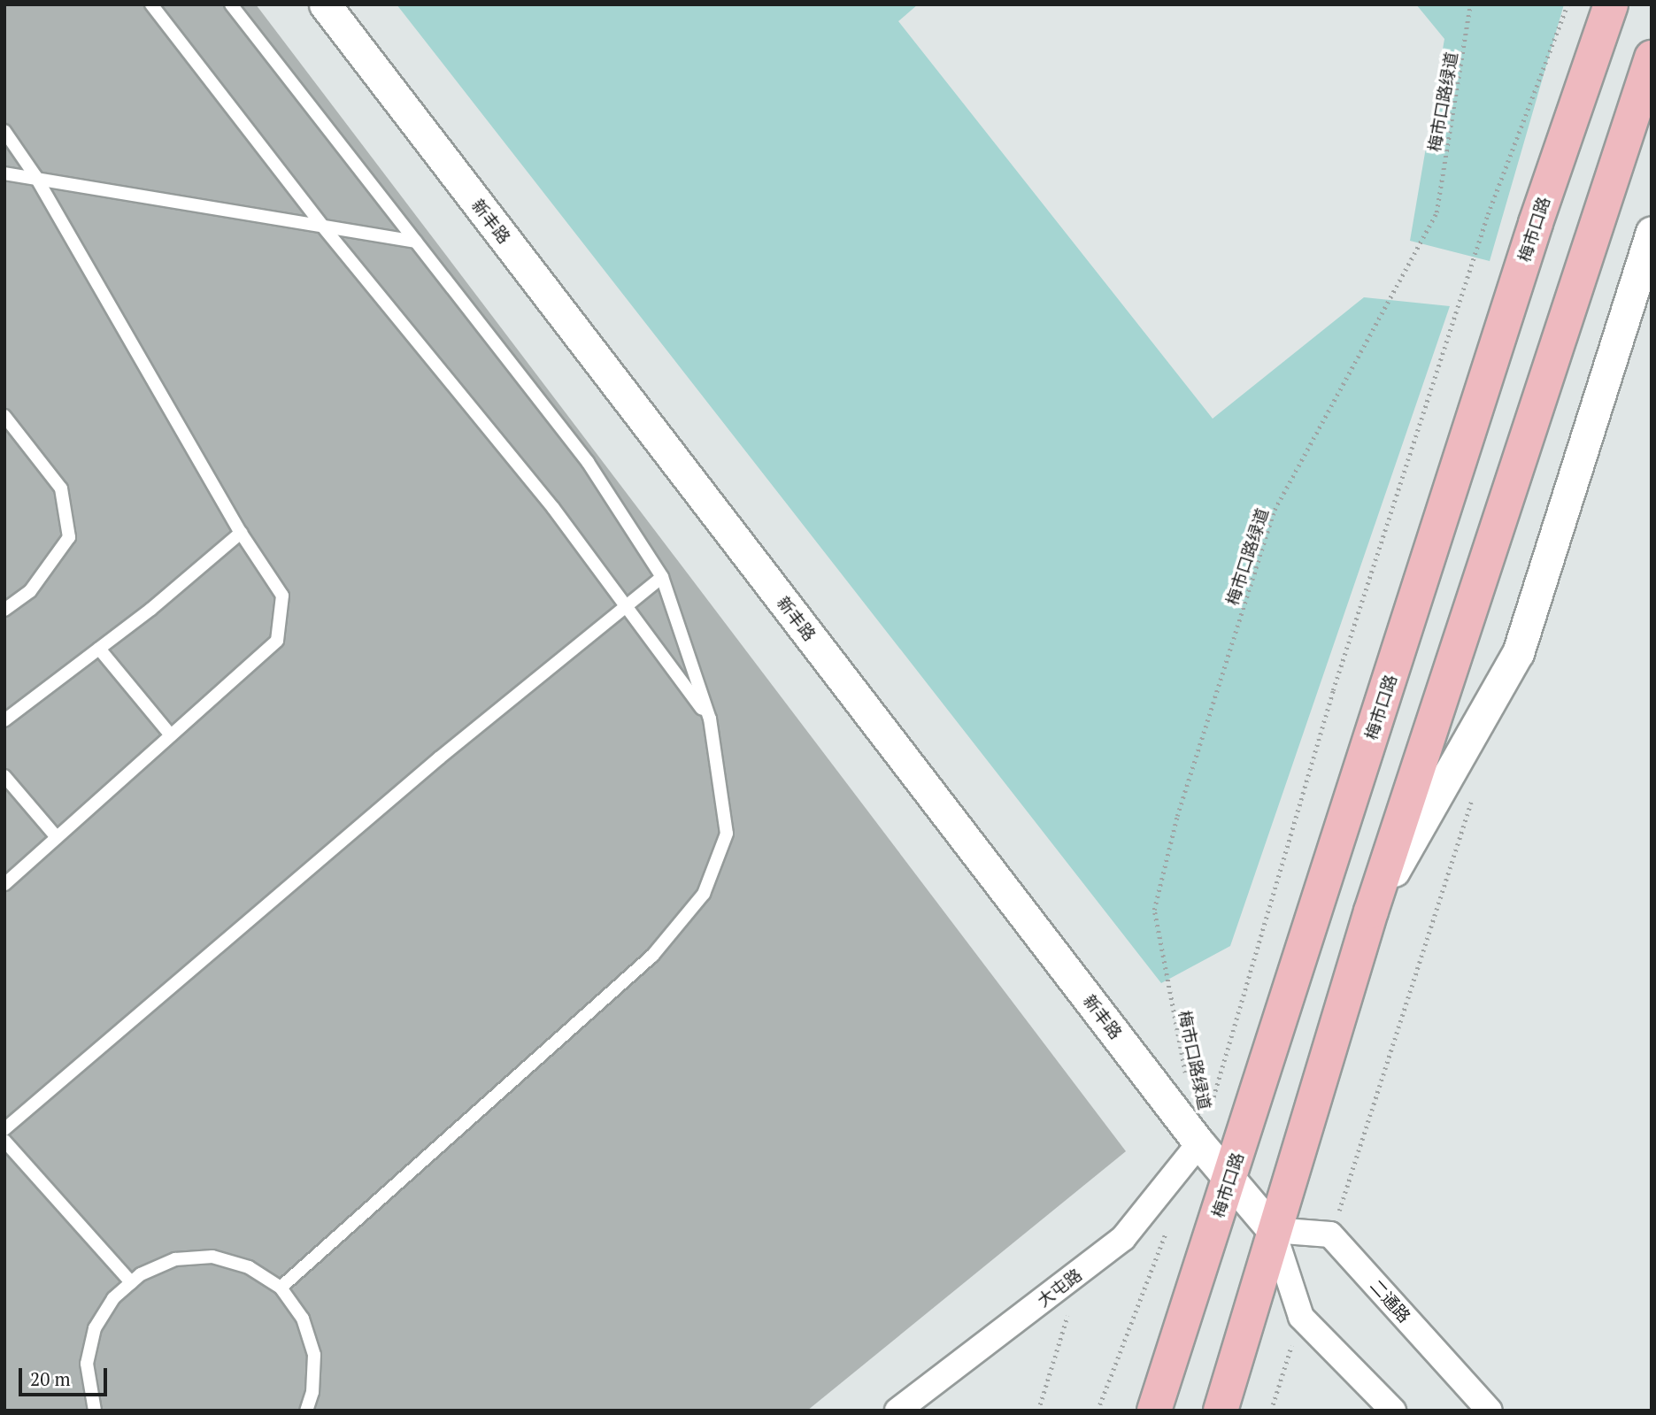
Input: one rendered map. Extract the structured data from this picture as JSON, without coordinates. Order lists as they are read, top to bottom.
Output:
{
  "streets": {
    "main road": ["梅市口路"],
    "street": ["新丰路", "大屯路", "二通路"],
    "path": ["梅市口路绿道"]
  },
  "crossings": [
    ["新丰路", "梅市口路"],
    ["新丰路", "大屯路"]
  ],
  "scale_bar": "20 m"
}
